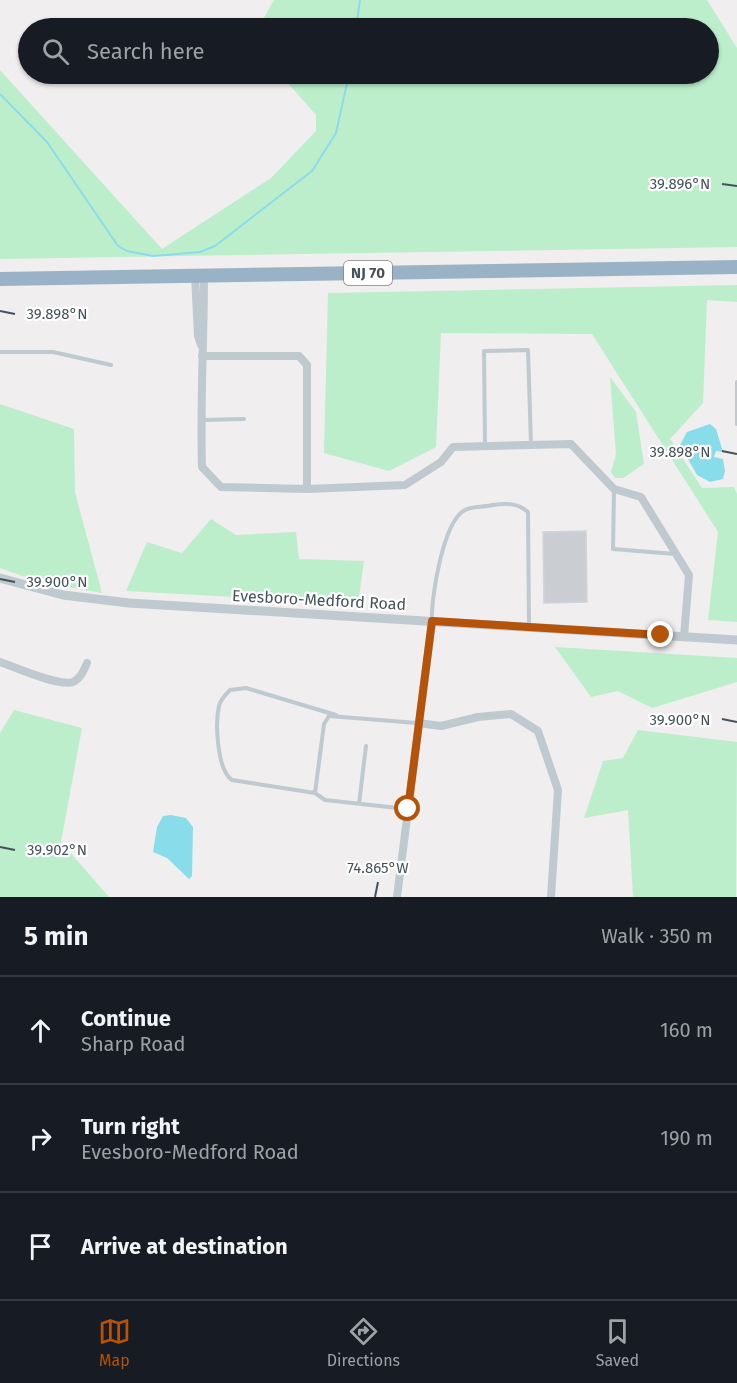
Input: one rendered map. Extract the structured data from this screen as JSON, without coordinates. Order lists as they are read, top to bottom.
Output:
{
  "streets": {
    "highway": ["NJ 70"],
    "street": ["Evesboro-Medford Road"]
  },
  "page": {
    "search": "Search here",
    "heading": ["5 min", "Walk · 350 m"],
    "list": [
      ["Continue", "Sharp Road", "160 m"],
      ["Turn right", "Evesboro-Medford Road", "190 m"],
      "Arrive at destination"
    ],
    "nav": ["Map", "Directions", "Saved"]
  },
  "coordinates": [
    "39.896°N",
    "39.898°N",
    "39.900°N",
    "39.902°N",
    "74.865°W"
  ]
}
